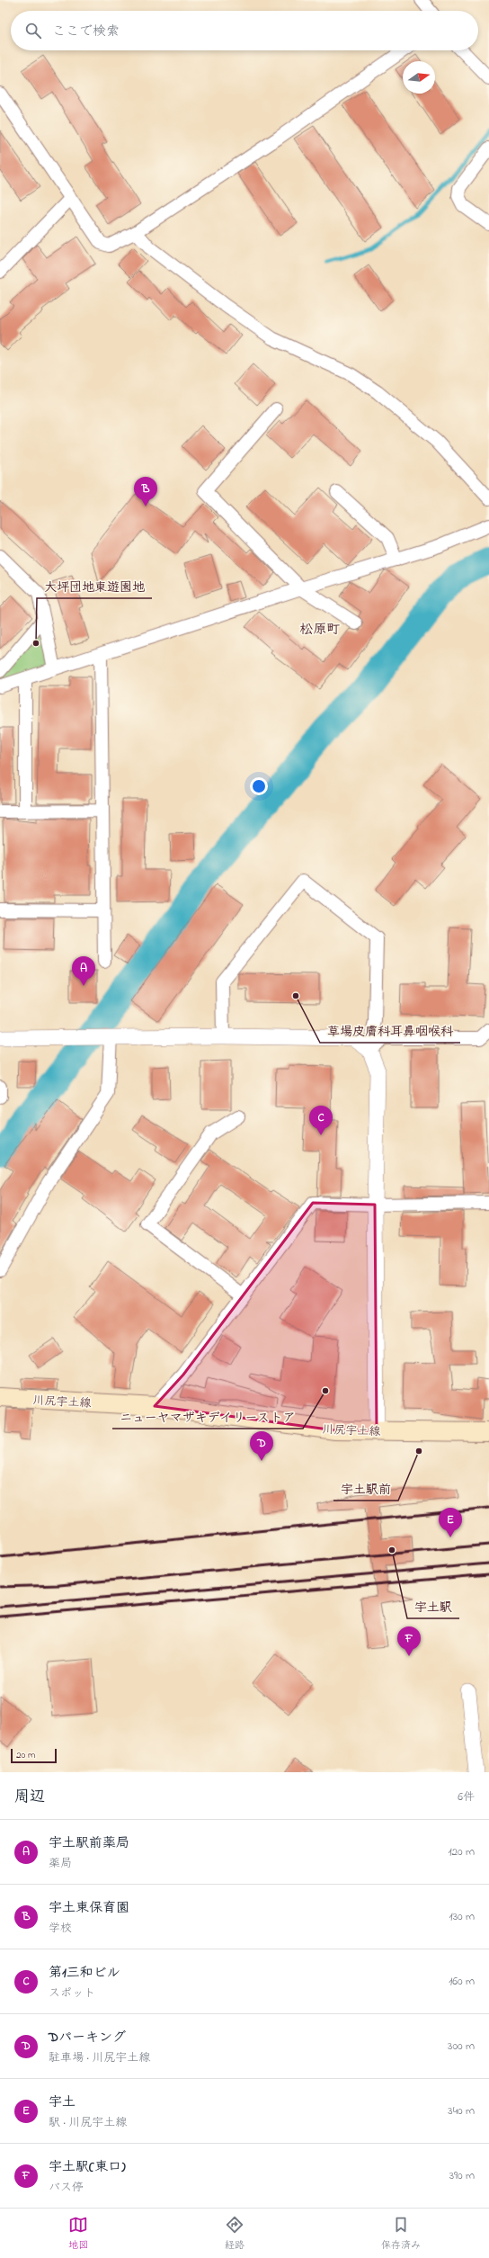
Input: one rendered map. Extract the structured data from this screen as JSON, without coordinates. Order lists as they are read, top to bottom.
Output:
{
  "streets": {
    "main road": ["川尻宇土線"]
  },
  "districts": ["松原町"],
  "places": [
    "大坪団地東遊園地",
    "草場皮膚科耳鼻咽喉科",
    "ニューヤマザキデイリーストア",
    "宇土駅前",
    "宇土駅"
  ],
  "scale_bar": "20 m",
  "north": "right",
  "page": {
    "search": "ここで検索",
    "pins": [
      "B",
      "A",
      "C",
      "D",
      "E",
      "F"
    ],
    "scale": "20 m",
    "heading": ["周辺", "6件"],
    "list": [
      {
        "mark": "A",
        "name": "宇土駅前薬局",
        "note": "薬局",
        "value": "120 m"
      },
      {
        "mark": "B",
        "name": "宇土東保育園",
        "note": "学校",
        "value": "130 m"
      },
      {
        "mark": "C",
        "name": "第1三和ビル",
        "note": "スポット",
        "value": "160 m"
      },
      {
        "mark": "D",
        "name": "Dパーキング",
        "note": "駐車場 · 川尻宇土線",
        "value": "300 m"
      },
      {
        "mark": "E",
        "name": "宇土",
        "note": "駅 · 川尻宇土線",
        "value": "340 m"
      },
      {
        "mark": "F",
        "name": "宇土駅(東口)",
        "note": "バス停",
        "value": "390 m"
      }
    ],
    "nav": ["地図", "経路", "保存済み"]
  }
}
